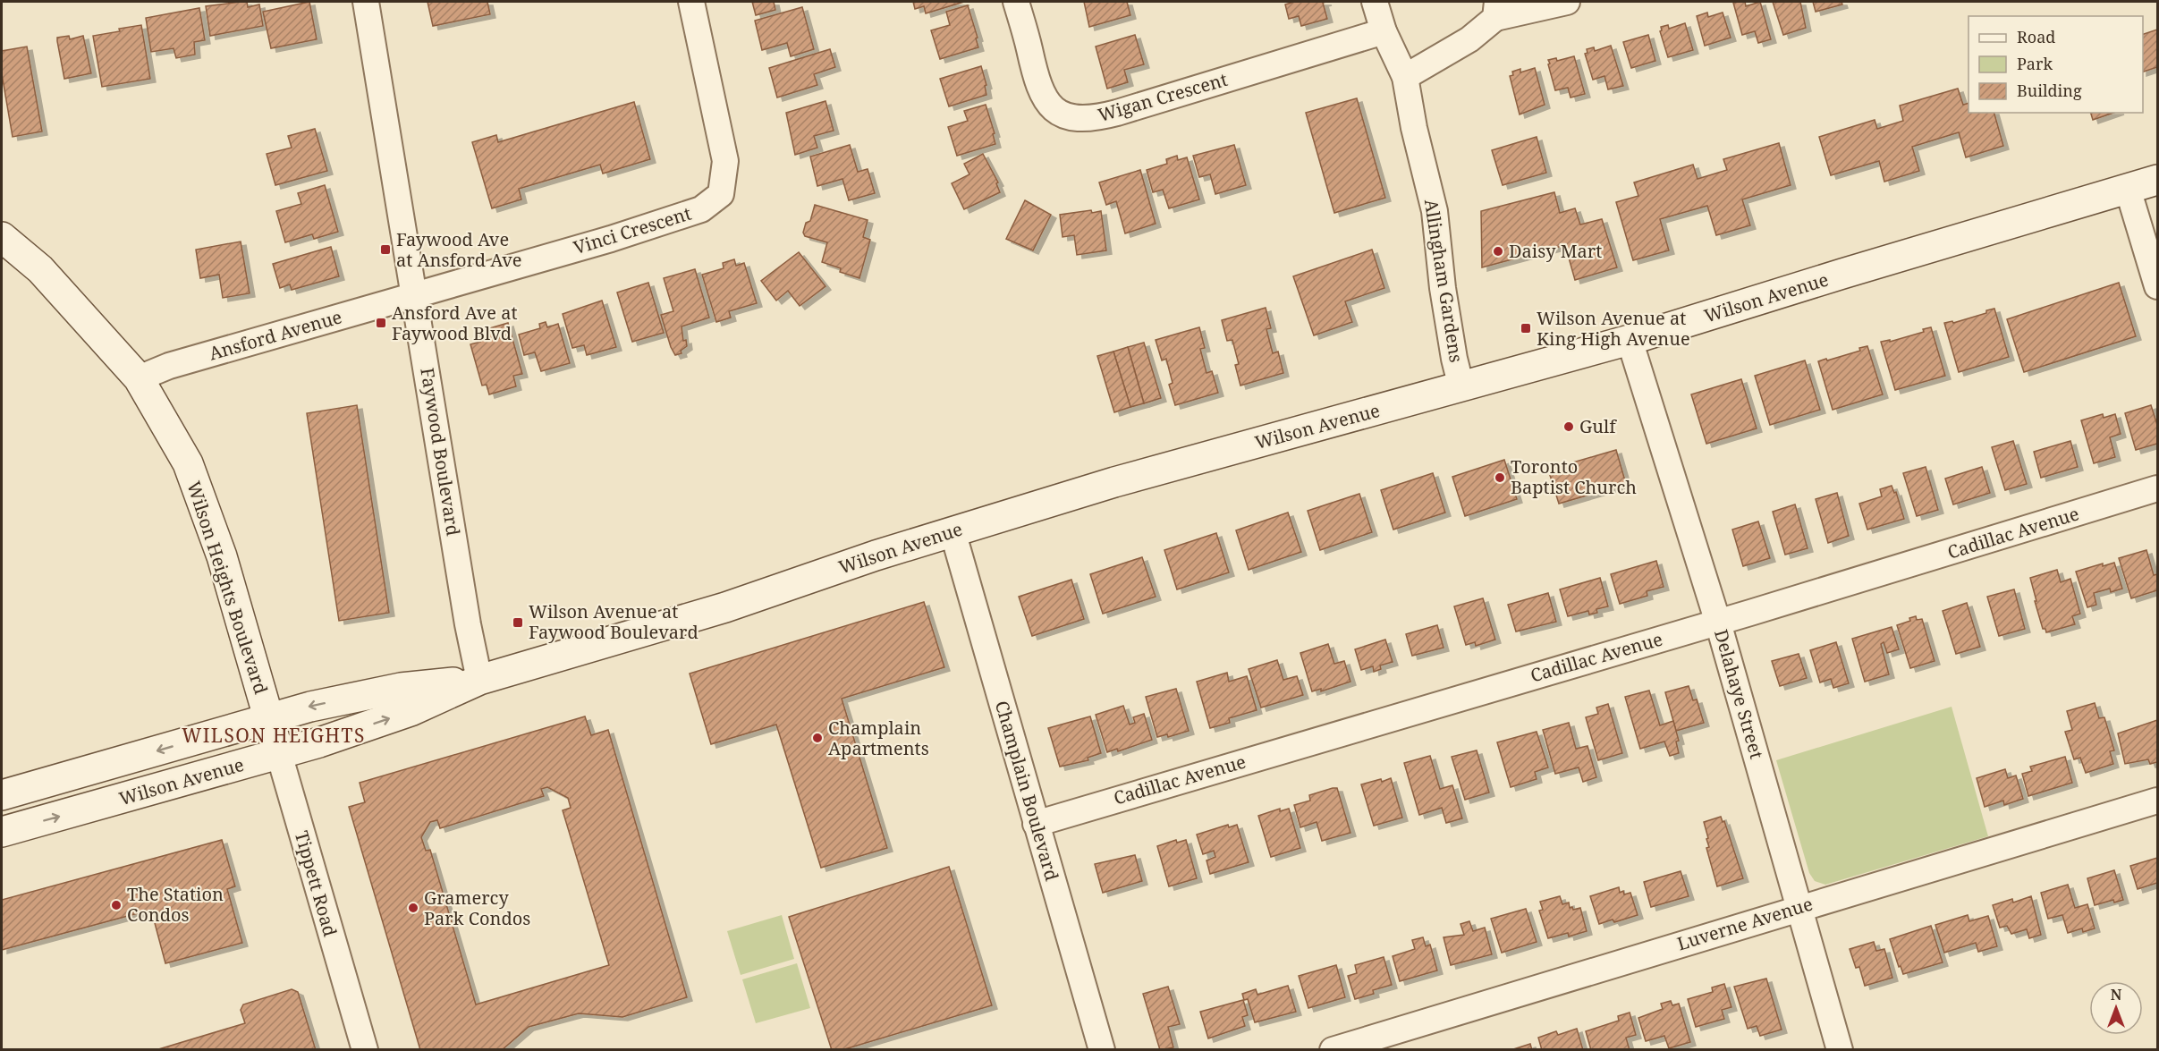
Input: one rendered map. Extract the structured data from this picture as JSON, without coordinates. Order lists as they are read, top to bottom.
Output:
{
  "streets": {
    "main road": ["Wilson Avenue", "Wilson Heights Boulevard", "Tippett Road"],
    "street": [
      "Wigan Crescent",
      "Vinci Crescent",
      "Allingham Gardens",
      "Ansford Avenue",
      "Faywood Boulevard",
      "Cadillac Avenue",
      "Delahaye Street",
      "Champlain Boulevard",
      "Luverne Avenue"
    ]
  },
  "crossings": [
    ["Wigan Crescent", "Allingham Gardens"],
    ["Vinci Crescent", "Ansford Avenue"],
    ["Vinci Crescent", "Faywood Boulevard"],
    ["Allingham Gardens", "Wilson Avenue"],
    ["Wilson Avenue", "Faywood Boulevard"],
    ["Wilson Avenue", "Wilson Heights Boulevard"],
    ["Wilson Avenue", "Delahaye Street"],
    ["Wilson Avenue", "Champlain Boulevard"],
    ["Wilson Avenue", "Tippett Road"],
    ["Ansford Avenue", "Faywood Boulevard"],
    ["Ansford Avenue", "Wilson Heights Boulevard"],
    ["Cadillac Avenue", "Delahaye Street"],
    ["Cadillac Avenue", "Champlain Boulevard"],
    ["Wilson Heights Boulevard", "Tippett Road"],
    ["Delahaye Street", "Luverne Avenue"]
  ],
  "districts": ["WILSON HEIGHTS"],
  "places": {
    "transit": [
      "Faywood Ave at Ansford Ave",
      "Ansford Ave at Faywood Blvd",
      "Wilson Avenue at King High Avenue",
      "Wilson Avenue at Faywood Boulevard"
    ],
    "other": [
      "Daisy Mart",
      "Gulf",
      "Toronto Baptist Church",
      "Champlain Apartments",
      "The Station Condos",
      "Gramercy Park Condos"
    ]
  },
  "legend": ["Road", "Park", "Building"],
  "north": "top"
}
